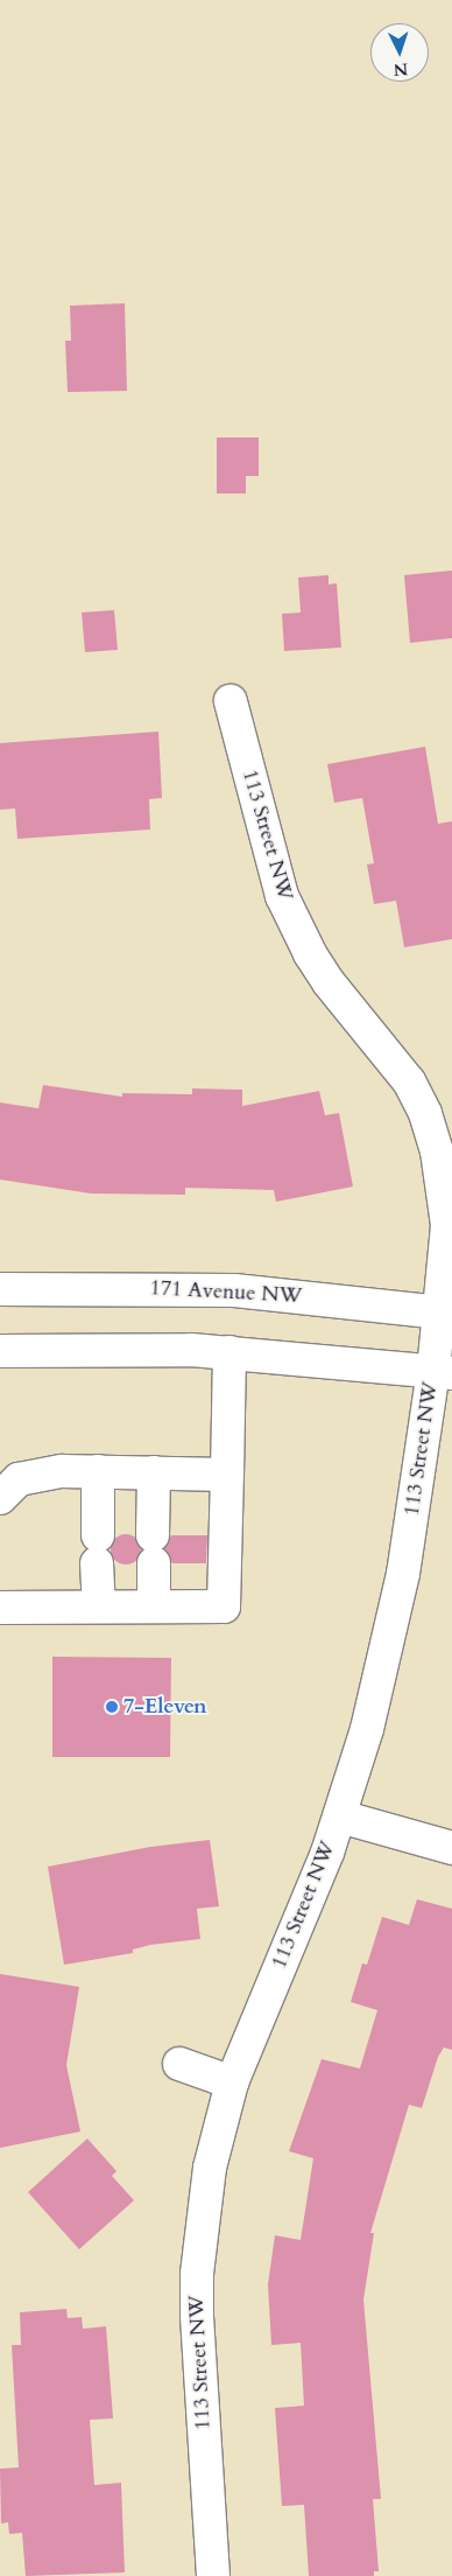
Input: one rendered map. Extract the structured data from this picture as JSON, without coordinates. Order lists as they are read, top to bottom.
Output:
{
  "streets": {
    "street": ["113 Street NW", "171 Avenue NW"]
  },
  "crossings": [
    ["113 Street NW", "171 Avenue NW"]
  ],
  "places": ["7-Eleven"],
  "north": "bottom"
}
